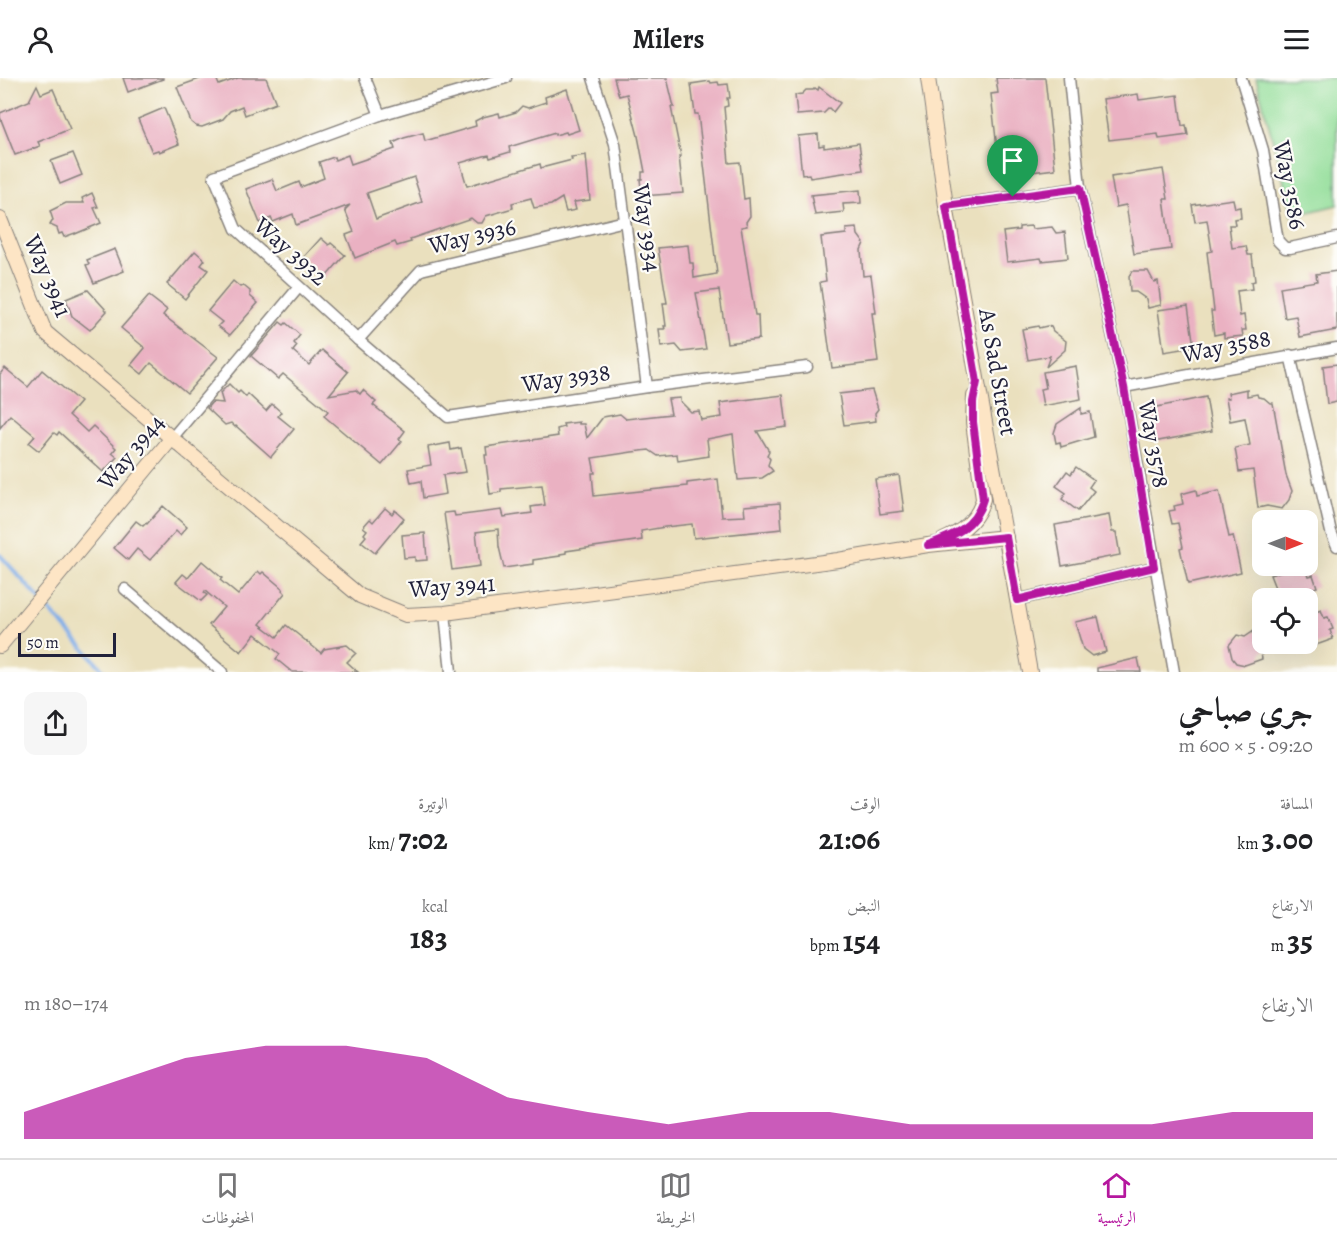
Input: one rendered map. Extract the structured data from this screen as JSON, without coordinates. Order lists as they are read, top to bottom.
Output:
{
  "streets": {
    "street": [
      "Way 3586",
      "Way 3934",
      "Way 3936",
      "Way 3932",
      "Way 3941",
      "Way 3588",
      "As Sad Street",
      "Way 3938",
      "Way 3578",
      "Way 3944"
    ]
  },
  "crossings": [
    ["Way 3934", "Way 3936"],
    ["Way 3934", "Way 3938"],
    ["Way 3936", "Way 3932"],
    ["Way 3936", "Way 3938"],
    ["Way 3932", "Way 3938"],
    ["Way 3932", "Way 3944"],
    ["Way 3941", "As Sad Street"],
    ["Way 3941", "Way 3944"],
    ["Way 3588", "Way 3578"]
  ],
  "scale_bar": "50 m",
  "north": "right",
  "page": {
    "header": "Milers",
    "scale": "50 m",
    "heading": ["جري صباحي", "09:20 · 5 × 600 m"],
    "stats": [
      ["المسافة", "3.00 km"],
      ["الوقت", "21:06"],
      ["الوتيرة", "7:02 /km"],
      ["الارتفاع", "35 m"],
      ["النبض", "154 bpm"],
      ["kcal", "183"]
    ],
    "chart": ["الارتفاع", "174–180 m"],
    "tabs": ["الرئيسية", "الخريطة", "المحفوظات"]
  }
}
